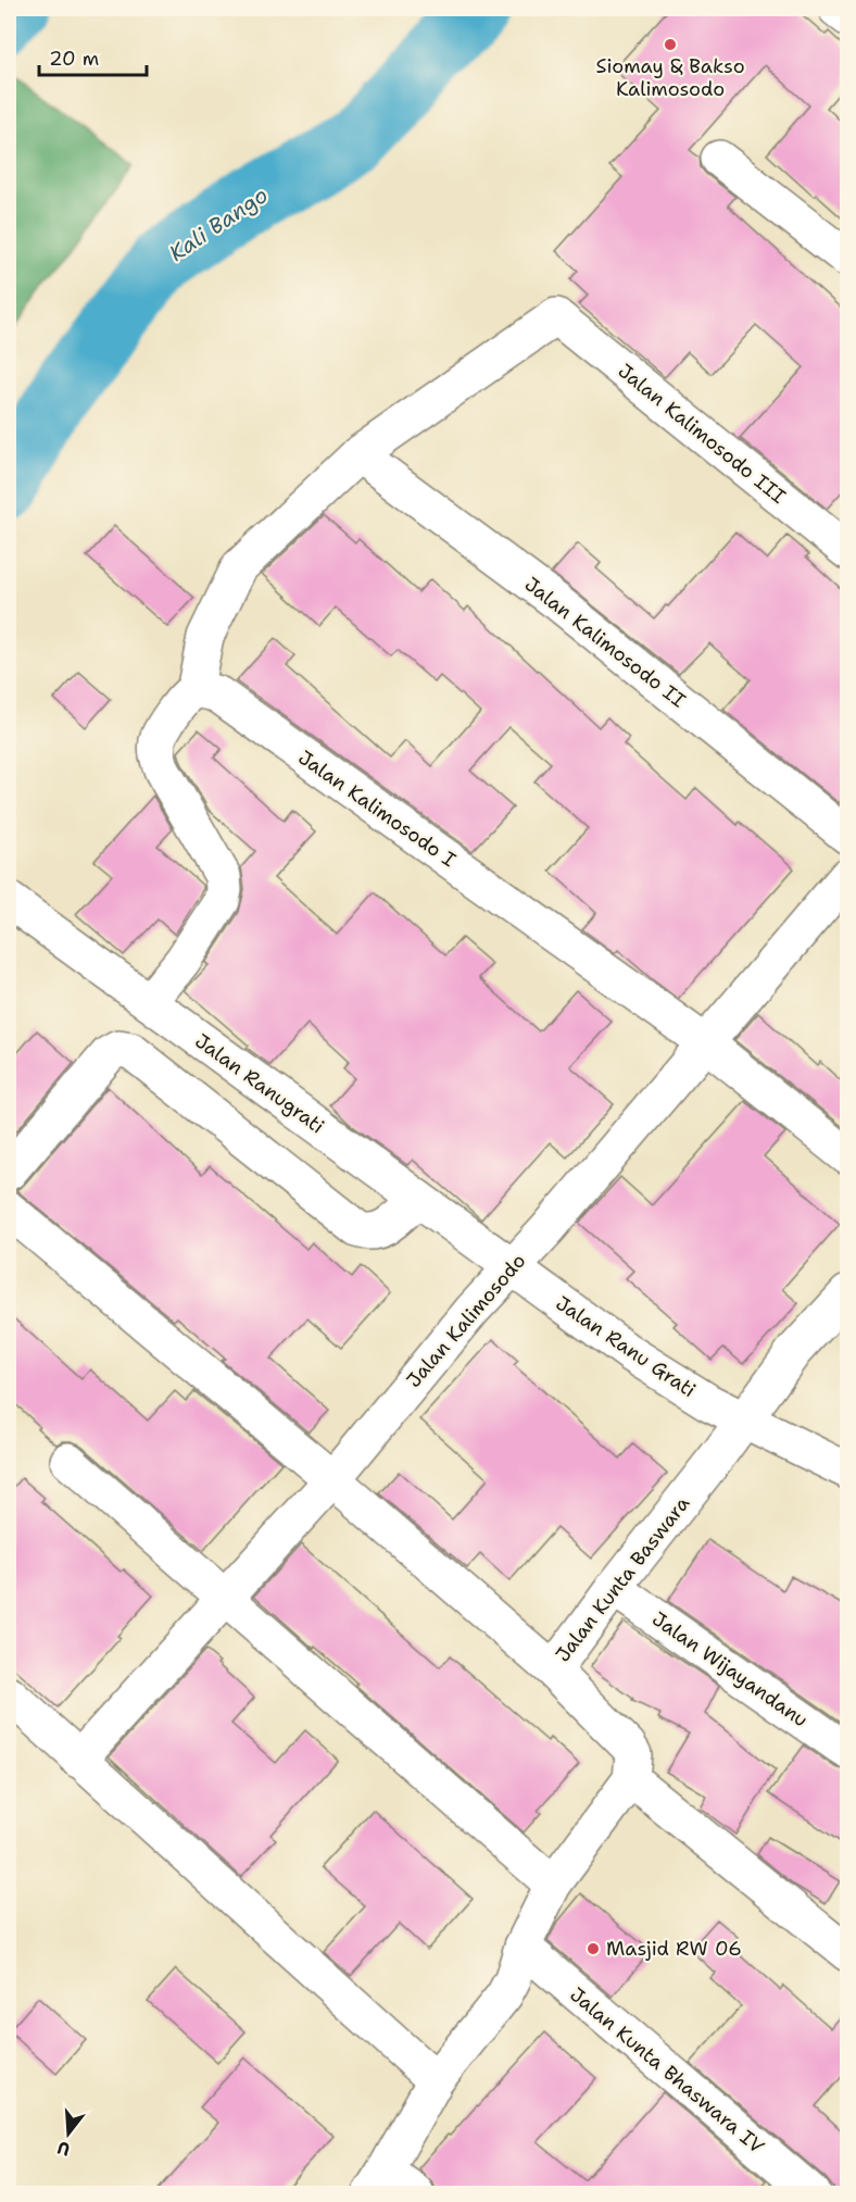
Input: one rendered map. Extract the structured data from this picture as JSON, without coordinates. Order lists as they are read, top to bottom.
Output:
{
  "streets": {
    "street": [
      "Jalan Kalimosodo III",
      "Jalan Kalimosodo II",
      "Jalan Kalimosodo I",
      "Jalan Ranugrati",
      "Jalan Kalimosodo",
      "Jalan Ranu Grati",
      "Jalan Kunta Baswara",
      "Jalan Wijayandanu",
      "Jalan Kunta Bhaswara IV"
    ]
  },
  "crossings": [
    ["Jalan Kalimosodo III", "Jalan Kalimosodo II"],
    ["Jalan Kalimosodo I", "Jalan Kalimosodo"],
    ["Jalan Ranugrati", "Jalan Kalimosodo"],
    ["Jalan Ranugrati", "Jalan Ranu Grati"],
    ["Jalan Kalimosodo", "Jalan Ranu Grati"],
    ["Jalan Ranu Grati", "Jalan Kunta Baswara"],
    ["Jalan Kunta Baswara", "Jalan Wijayandanu"]
  ],
  "water": ["Kali Bango"],
  "places": ["Siomay & Bakso Kalimosodo", "Masjid RW 06"],
  "scale_bar": "20 m",
  "north": "bottom"
}
